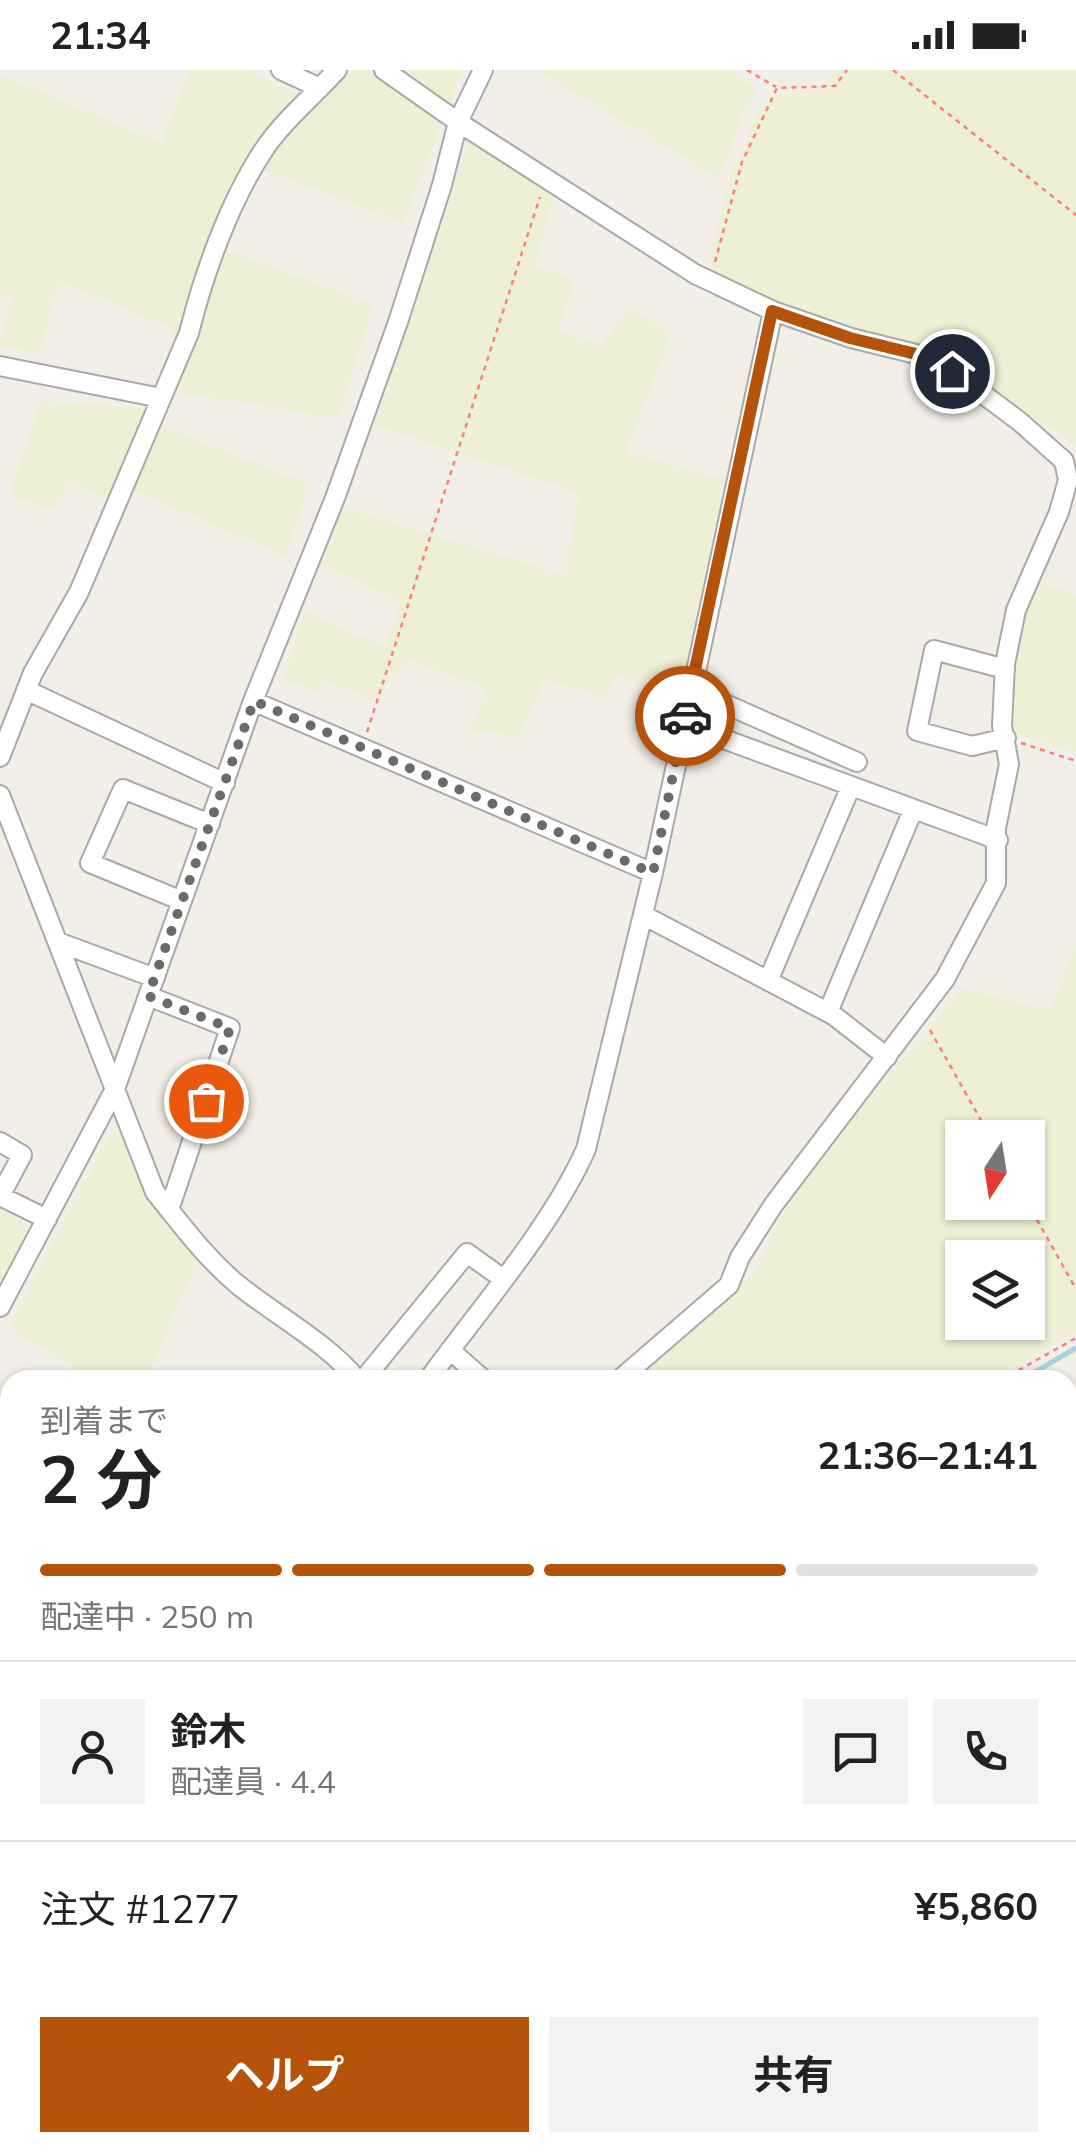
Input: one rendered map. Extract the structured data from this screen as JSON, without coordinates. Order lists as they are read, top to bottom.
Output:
{
  "north": "bottom",
  "page": {
    "status": "21:34",
    "heading": ["2 分", "到着まで", "21:36–21:41"],
    "panel": [
      "鈴木",
      "配達員 · 4.4",
      "注文 #1277",
      "¥5,860"
    ],
    "bar": "配達中 · 250 m",
    "buttons": ["ヘルプ", "共有"]
  }
}
